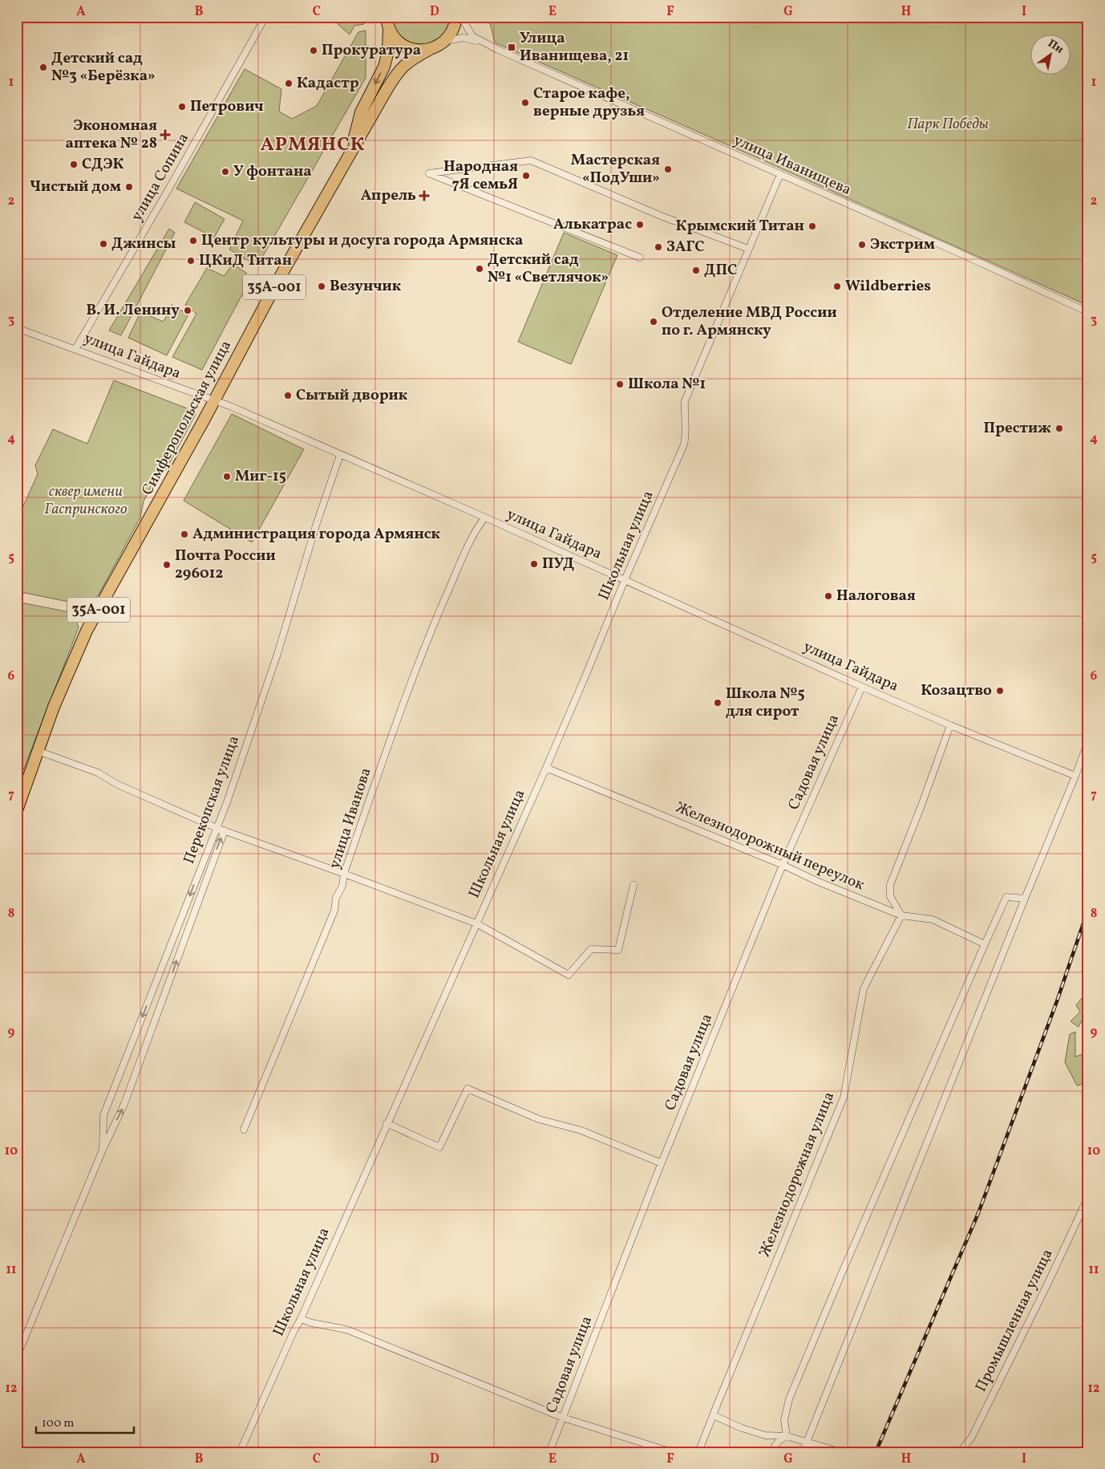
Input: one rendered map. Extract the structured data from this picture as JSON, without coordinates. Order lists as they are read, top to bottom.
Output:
{
  "streets": {
    "highway": ["35А-001", "Симферопольская улица"],
    "street": [
      "улица Иванищева",
      "улица Сопина",
      "улица Гайдара",
      "Школьная улица",
      "Садовая улица",
      "Перекопская улица",
      "улица Иванова",
      "Железнодорожный переулок",
      "Железнодорожная улица",
      "Промышленная улица"
    ]
  },
  "crossings": [
    ["улица Иванищева", "35А-001"],
    ["улица Иванищева", "Школьная улица"],
    ["улица Сопина", "улица Гайдара"],
    ["35А-001", "Симферопольская улица"],
    ["улица Гайдара", "Симферопольская улица"],
    ["улица Гайдара", "Школьная улица"],
    ["улица Гайдара", "Садовая улица"],
    ["улица Гайдара", "Перекопская улица"],
    ["улица Гайдара", "улица Иванова"],
    ["Школьная улица", "Железнодорожный переулок"],
    ["Садовая улица", "Железнодорожный переулок"],
    ["Железнодорожный переулок", "Железнодорожная улица"]
  ],
  "districts": ["АРМЯНСК"],
  "parks": ["Парк Победы", "сквер имени Гаспринского"],
  "places": {
    "transit": ["Улица Иванищева, 21"],
    "other": [
      "Прокуратура",
      "Детский сад №3 «Берёзка»",
      "Кадастр",
      "Старое кафе, верные друзья",
      "Петрович",
      "СДЭК",
      "Мастерская «ПодУши»",
      "У фонтана",
      "Народная 7Я семьЯ",
      "Чистый дом",
      "Алькатрас",
      "Крымский Титан",
      "Центр культуры и досуга города Армянска",
      "Джинсы",
      "Экстрим",
      "ЗАГС",
      "ЦКиД Титан",
      "Детский сад №1 «Светлячок»",
      "ДПС",
      "Везунчик",
      "Wildberries",
      "В. И. Ленину",
      "Отделение МВД России по г. Армянску",
      "Школа №1",
      "Сытый дворик",
      "Престиж",
      "Миг-15",
      "Администрация города Армянск",
      "ПУД",
      "Почта России 296012",
      "Налоговая",
      "Козацтво",
      "Школа №5 для сирот"
    ],
    "health": ["Экономная аптека № 28", "Апрель"]
  },
  "scale_bar": "100 m",
  "north": "top right",
  "grid": {
    "columns": [
      "A",
      "B",
      "C",
      "D",
      "E",
      "F",
      "G",
      "H",
      "I"
    ],
    "rows": [
      "1",
      "2",
      "3",
      "4",
      "5",
      "6",
      "7",
      "8",
      "9",
      "10",
      "11",
      "12"
    ]
  }
}
